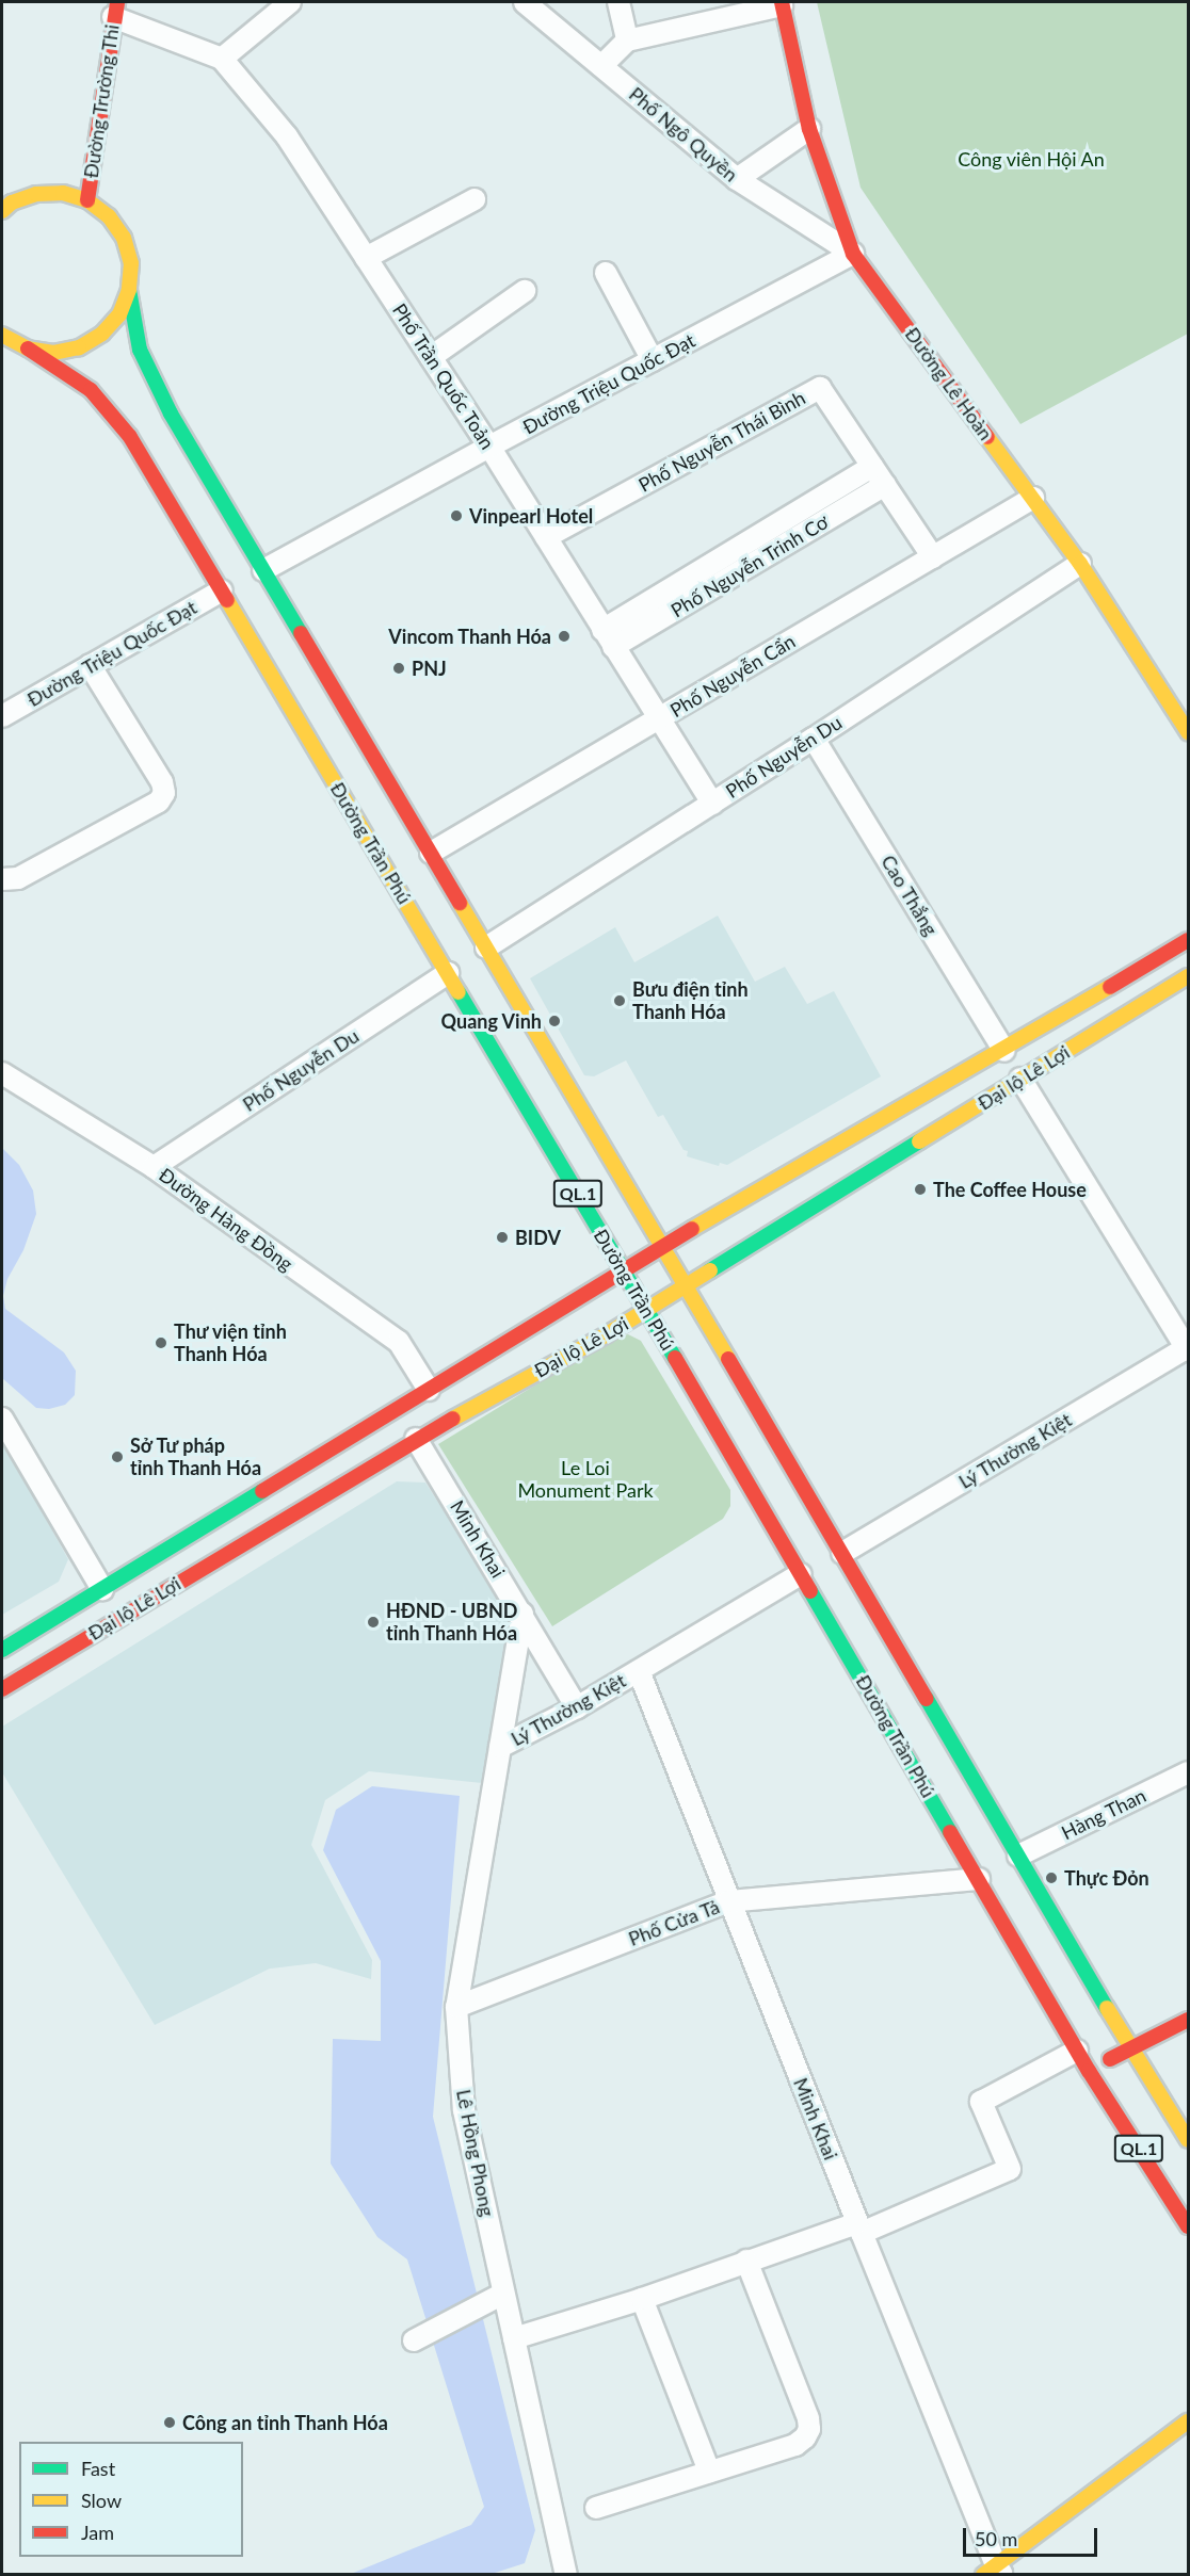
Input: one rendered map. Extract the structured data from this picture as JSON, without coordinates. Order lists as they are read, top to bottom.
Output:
{
  "streets": {
    "main road": [
      "Đường Trường Thi",
      "Đường Lê Hoàn",
      "Đường Trần Phú",
      "Đại lộ Lê Lợi",
      "QL.1"
    ],
    "street": [
      "Phố Ngô Quyền",
      "Phố Trần Quốc Toản",
      "Đường Triệu Quốc Đạt",
      "Phố Nguyễn Thái Bình",
      "Phố Nguyễn Trinh Cơ",
      "Phố Nguyễn Cẩn",
      "Phố Nguyễn Du",
      "Cao Thắng",
      "Đường Hàng Đồng",
      "Lý Thường Kiệt",
      "Minh Khai",
      "Hàng Than",
      "Phố Cửa Tả",
      "Lê Hồng Phong"
    ]
  },
  "crossings": [
    ["Đường Trường Thi", "Phố Trần Quốc Toản"],
    ["Phố Ngô Quyền", "Đường Triệu Quốc Đạt"],
    ["Phố Ngô Quyền", "Đường Lê Hoàn"],
    ["Phố Trần Quốc Toản", "Đường Triệu Quốc Đạt"],
    ["Phố Trần Quốc Toản", "Phố Nguyễn Thái Bình"],
    ["Phố Trần Quốc Toản", "Phố Nguyễn Trinh Cơ"],
    ["Phố Trần Quốc Toản", "Phố Nguyễn Cẩn"],
    ["Phố Trần Quốc Toản", "Phố Nguyễn Du"],
    ["Đường Triệu Quốc Đạt", "Đường Lê Hoàn"],
    ["Đường Triệu Quốc Đạt", "Đường Trần Phú"],
    ["Đường Triệu Quốc Đạt", "QL.1"],
    ["Đường Lê Hoàn", "Phố Nguyễn Cẩn"],
    ["Đường Lê Hoàn", "Phố Nguyễn Du"],
    ["Phố Nguyễn Thái Bình", "Phố Nguyễn Trinh Cơ"],
    ["Phố Nguyễn Thái Bình", "Phố Nguyễn Cẩn"],
    ["Phố Nguyễn Cẩn", "QL.1"],
    ["Phố Nguyễn Du", "Đường Trần Phú"],
    ["Phố Nguyễn Du", "Cao Thắng"],
    ["Phố Nguyễn Du", "QL.1"],
    ["Phố Nguyễn Du", "Đường Hàng Đồng"],
    ["Đường Trần Phú", "Đại lộ Lê Lợi"],
    ["Đường Trần Phú", "Lý Thường Kiệt"],
    ["Đường Trần Phú", "Phố Cửa Tả"],
    ["Cao Thắng", "Đại lộ Lê Lợi"],
    ["Đại lộ Lê Lợi", "QL.1"],
    ["Đại lộ Lê Lợi", "Đường Hàng Đồng"],
    ["Đại lộ Lê Lợi", "Minh Khai"],
    ["QL.1", "Lý Thường Kiệt"],
    ["QL.1", "Hàng Than"],
    ["Lý Thường Kiệt", "Minh Khai"],
    ["Lý Thường Kiệt", "Lê Hồng Phong"],
    ["Minh Khai", "Phố Cửa Tả"],
    ["Minh Khai", "Lê Hồng Phong"],
    ["Phố Cửa Tả", "Lê Hồng Phong"]
  ],
  "parks": ["Công viên Hội An", "Le Loi Monument Park"],
  "places": [
    "Vinpearl Hotel",
    "Vincom Thanh Hóa",
    "PNJ",
    "Bưu điện tỉnh Thanh Hóa",
    "Quang Vinh",
    "The Coffee House",
    "BIDV",
    "Thư viện tỉnh Thanh Hóa",
    "Sở Tư pháp tỉnh Thanh Hóa",
    "HĐND - UBND tỉnh Thanh Hóa",
    "Thực Đỏn",
    "Công an tỉnh Thanh Hóa"
  ],
  "legend": ["Fast", "Slow", "Jam"],
  "scale_bar": "50 m"
}
